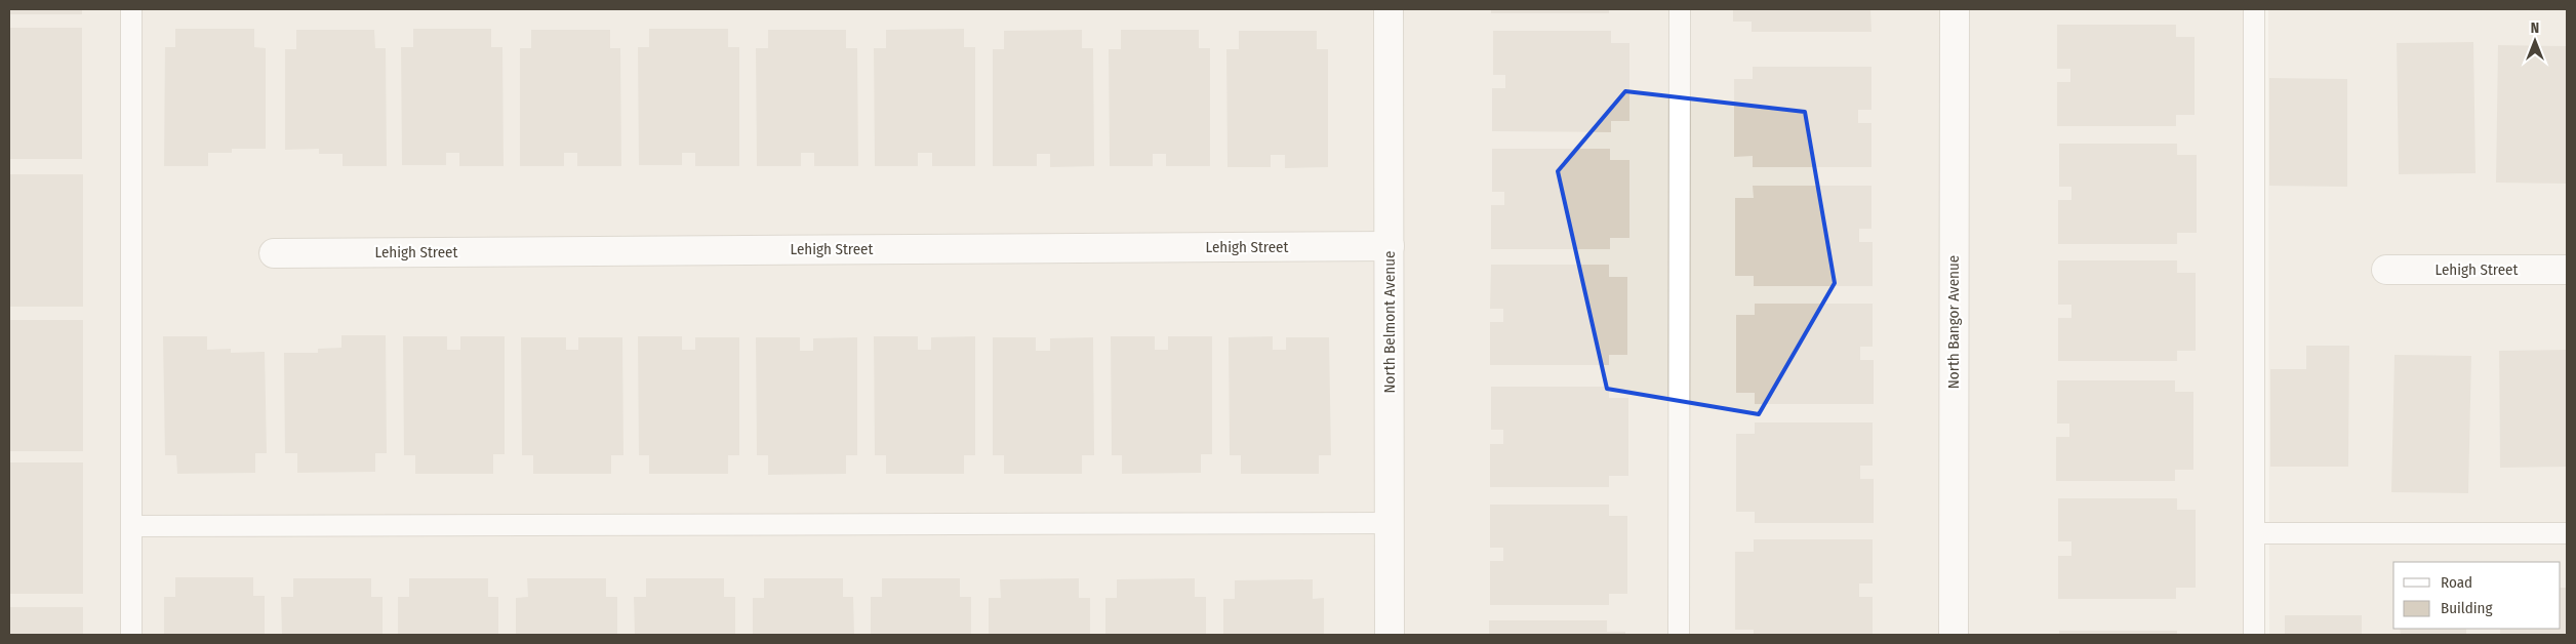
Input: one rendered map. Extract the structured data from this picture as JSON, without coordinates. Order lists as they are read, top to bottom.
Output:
{
  "streets": {
    "street": ["Lehigh Street", "North Belmont Avenue", "North Bangor Avenue"]
  },
  "crossings": [
    ["Lehigh Street", "North Belmont Avenue"]
  ],
  "legend": ["Road", "Building"],
  "north": "top"
}
